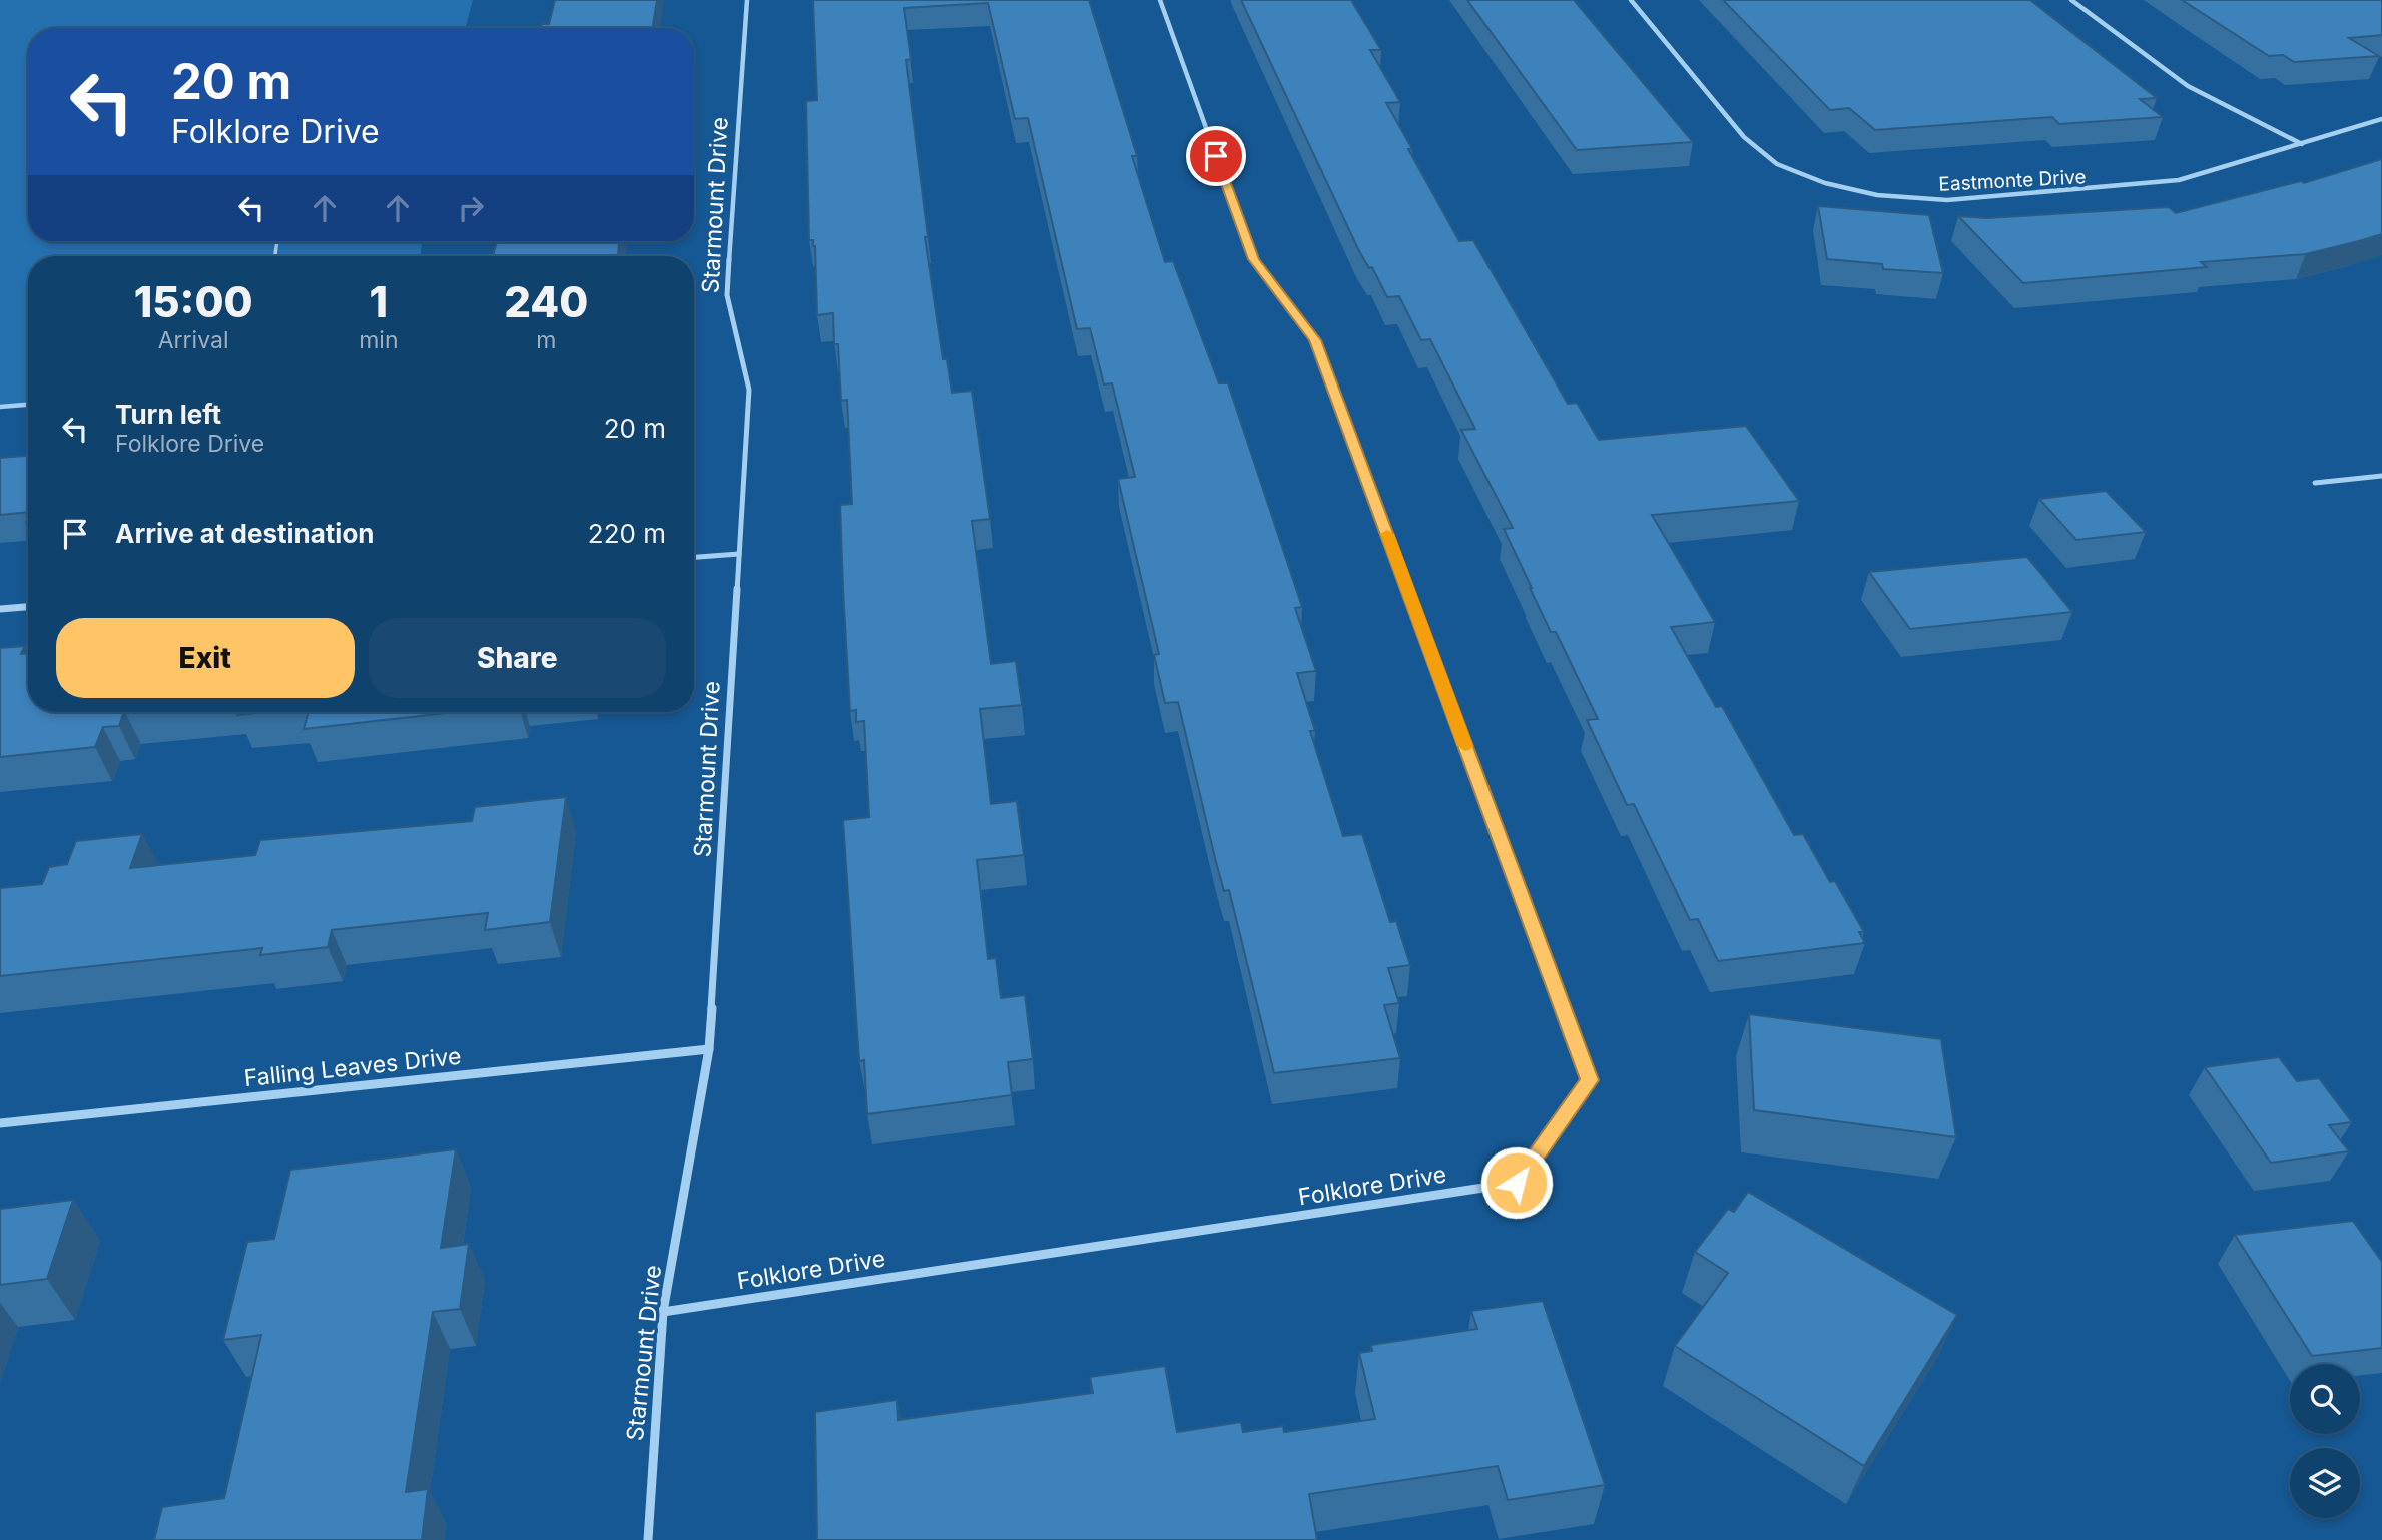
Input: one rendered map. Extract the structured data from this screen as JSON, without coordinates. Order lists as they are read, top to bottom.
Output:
{
  "streets": {
    "street": [
      "Eastmonte Drive",
      "Starmount Drive",
      "Falling Leaves Drive",
      "Folklore Drive"
    ]
  },
  "crossings": [
    ["Starmount Drive", "Falling Leaves Drive"],
    ["Starmount Drive", "Folklore Drive"]
  ],
  "page": {
    "turn": ["20 m", "Folklore Drive"],
    "eta": [
      "15:00",
      "Arrival",
      "1",
      "min",
      "240",
      "m"
    ],
    "list": [
      {
        "name": "Turn left",
        "note": "Folklore Drive",
        "value": "20 m"
      },
      {
        "name": "Arrive at destination",
        "value": "220 m"
      }
    ],
    "buttons": ["Exit", "Share"]
  }
}
